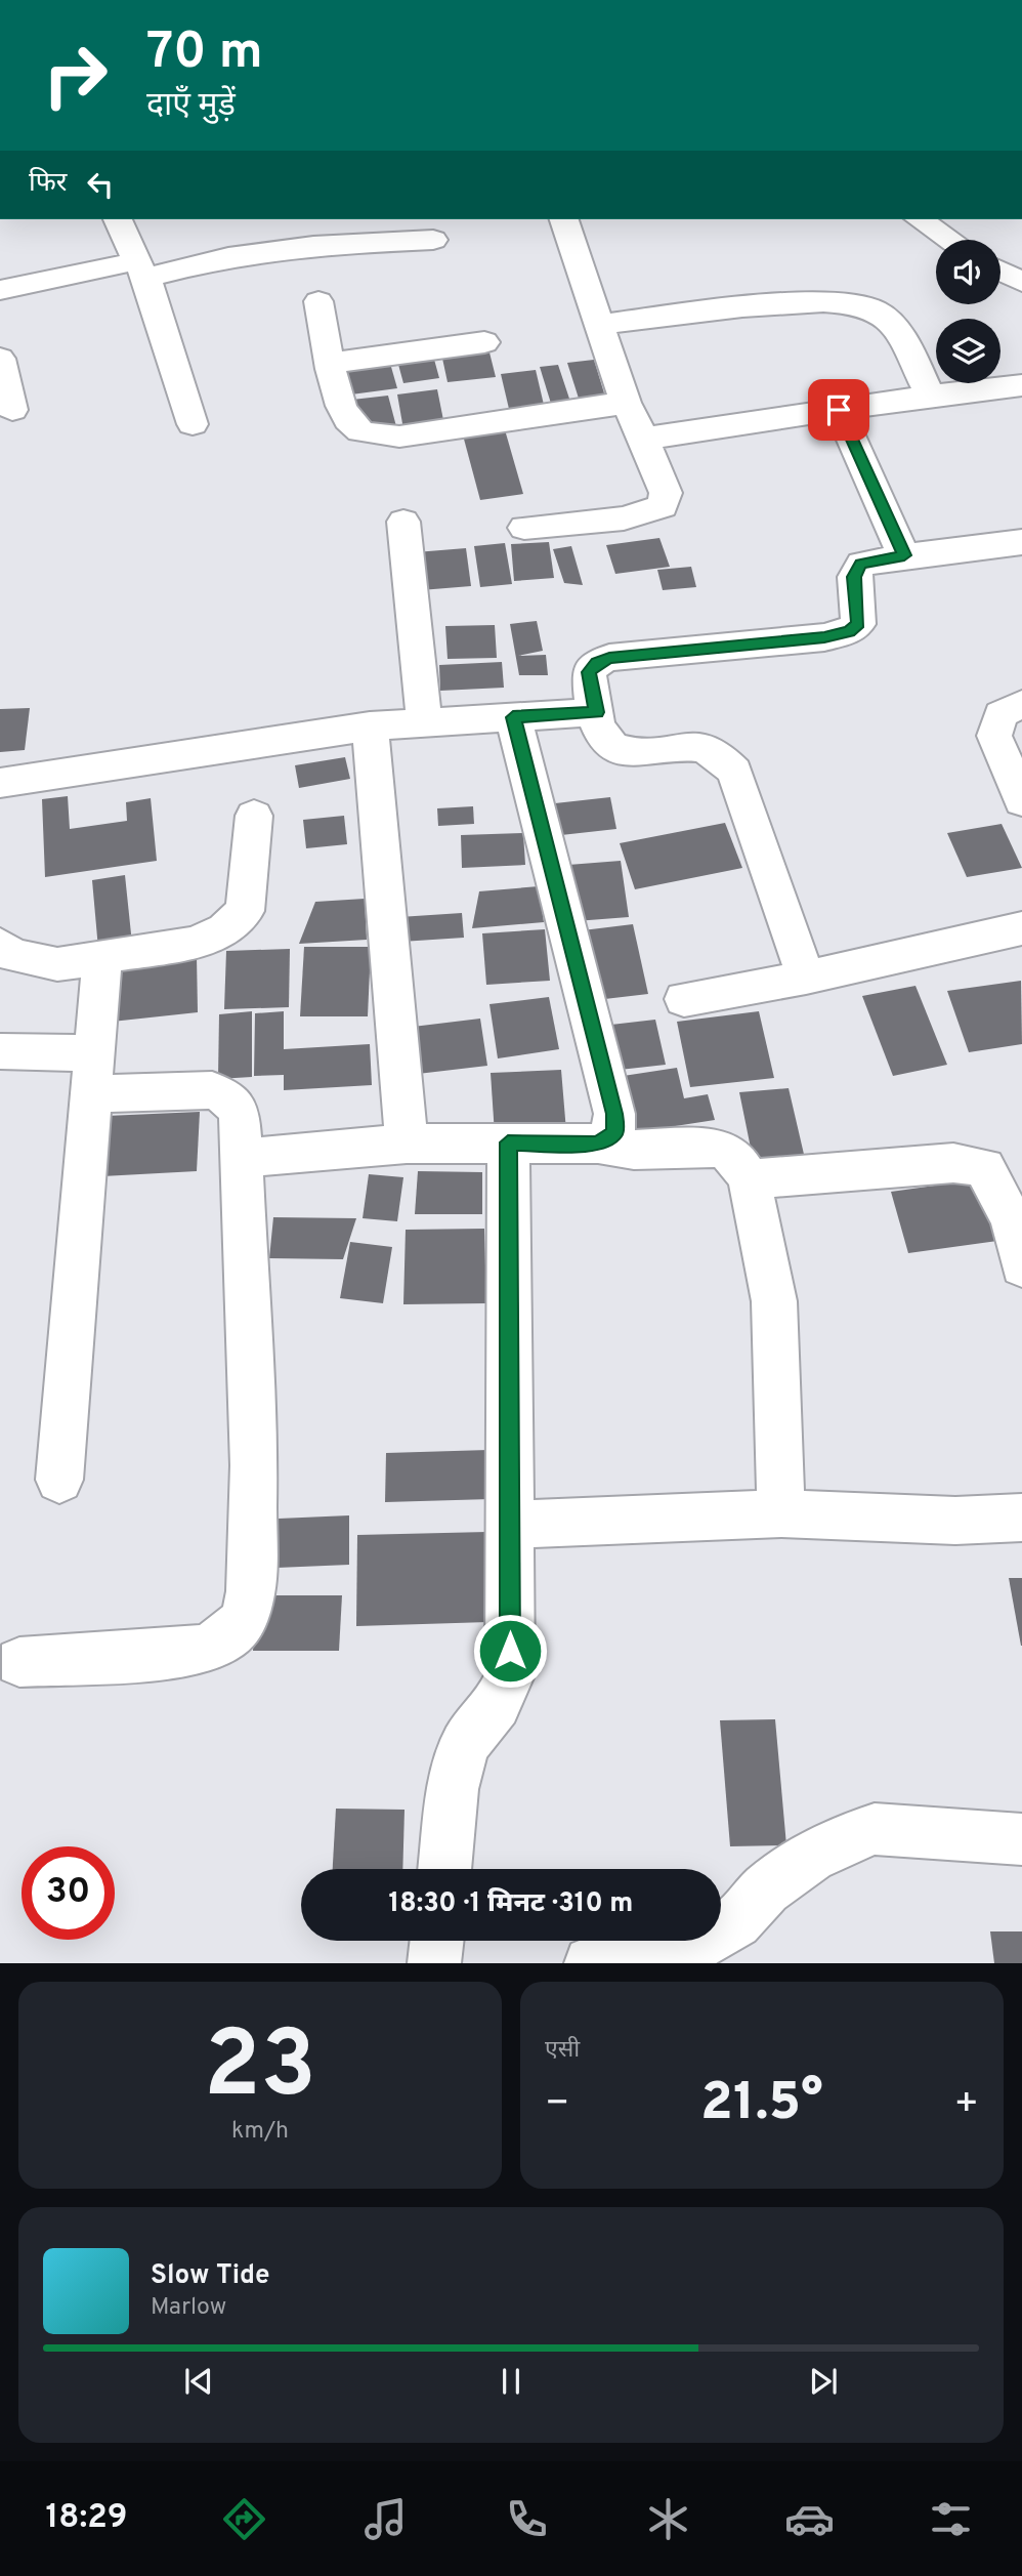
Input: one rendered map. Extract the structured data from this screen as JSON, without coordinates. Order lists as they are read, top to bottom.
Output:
{
  "page": {
    "turn": ["70 m", "दाएँ मुड़ें"],
    "then": "फिर",
    "limit": "30",
    "trip": "18:30 · 1 मिनट · 310 m",
    "tile": [
      ["23", "km/h"],
      "एसी"
    ],
    "heat": ["−", "21.5°", "+"],
    "song": ["Slow Tide", "Marlow"],
    "tabs": "18:29"
  }
}
